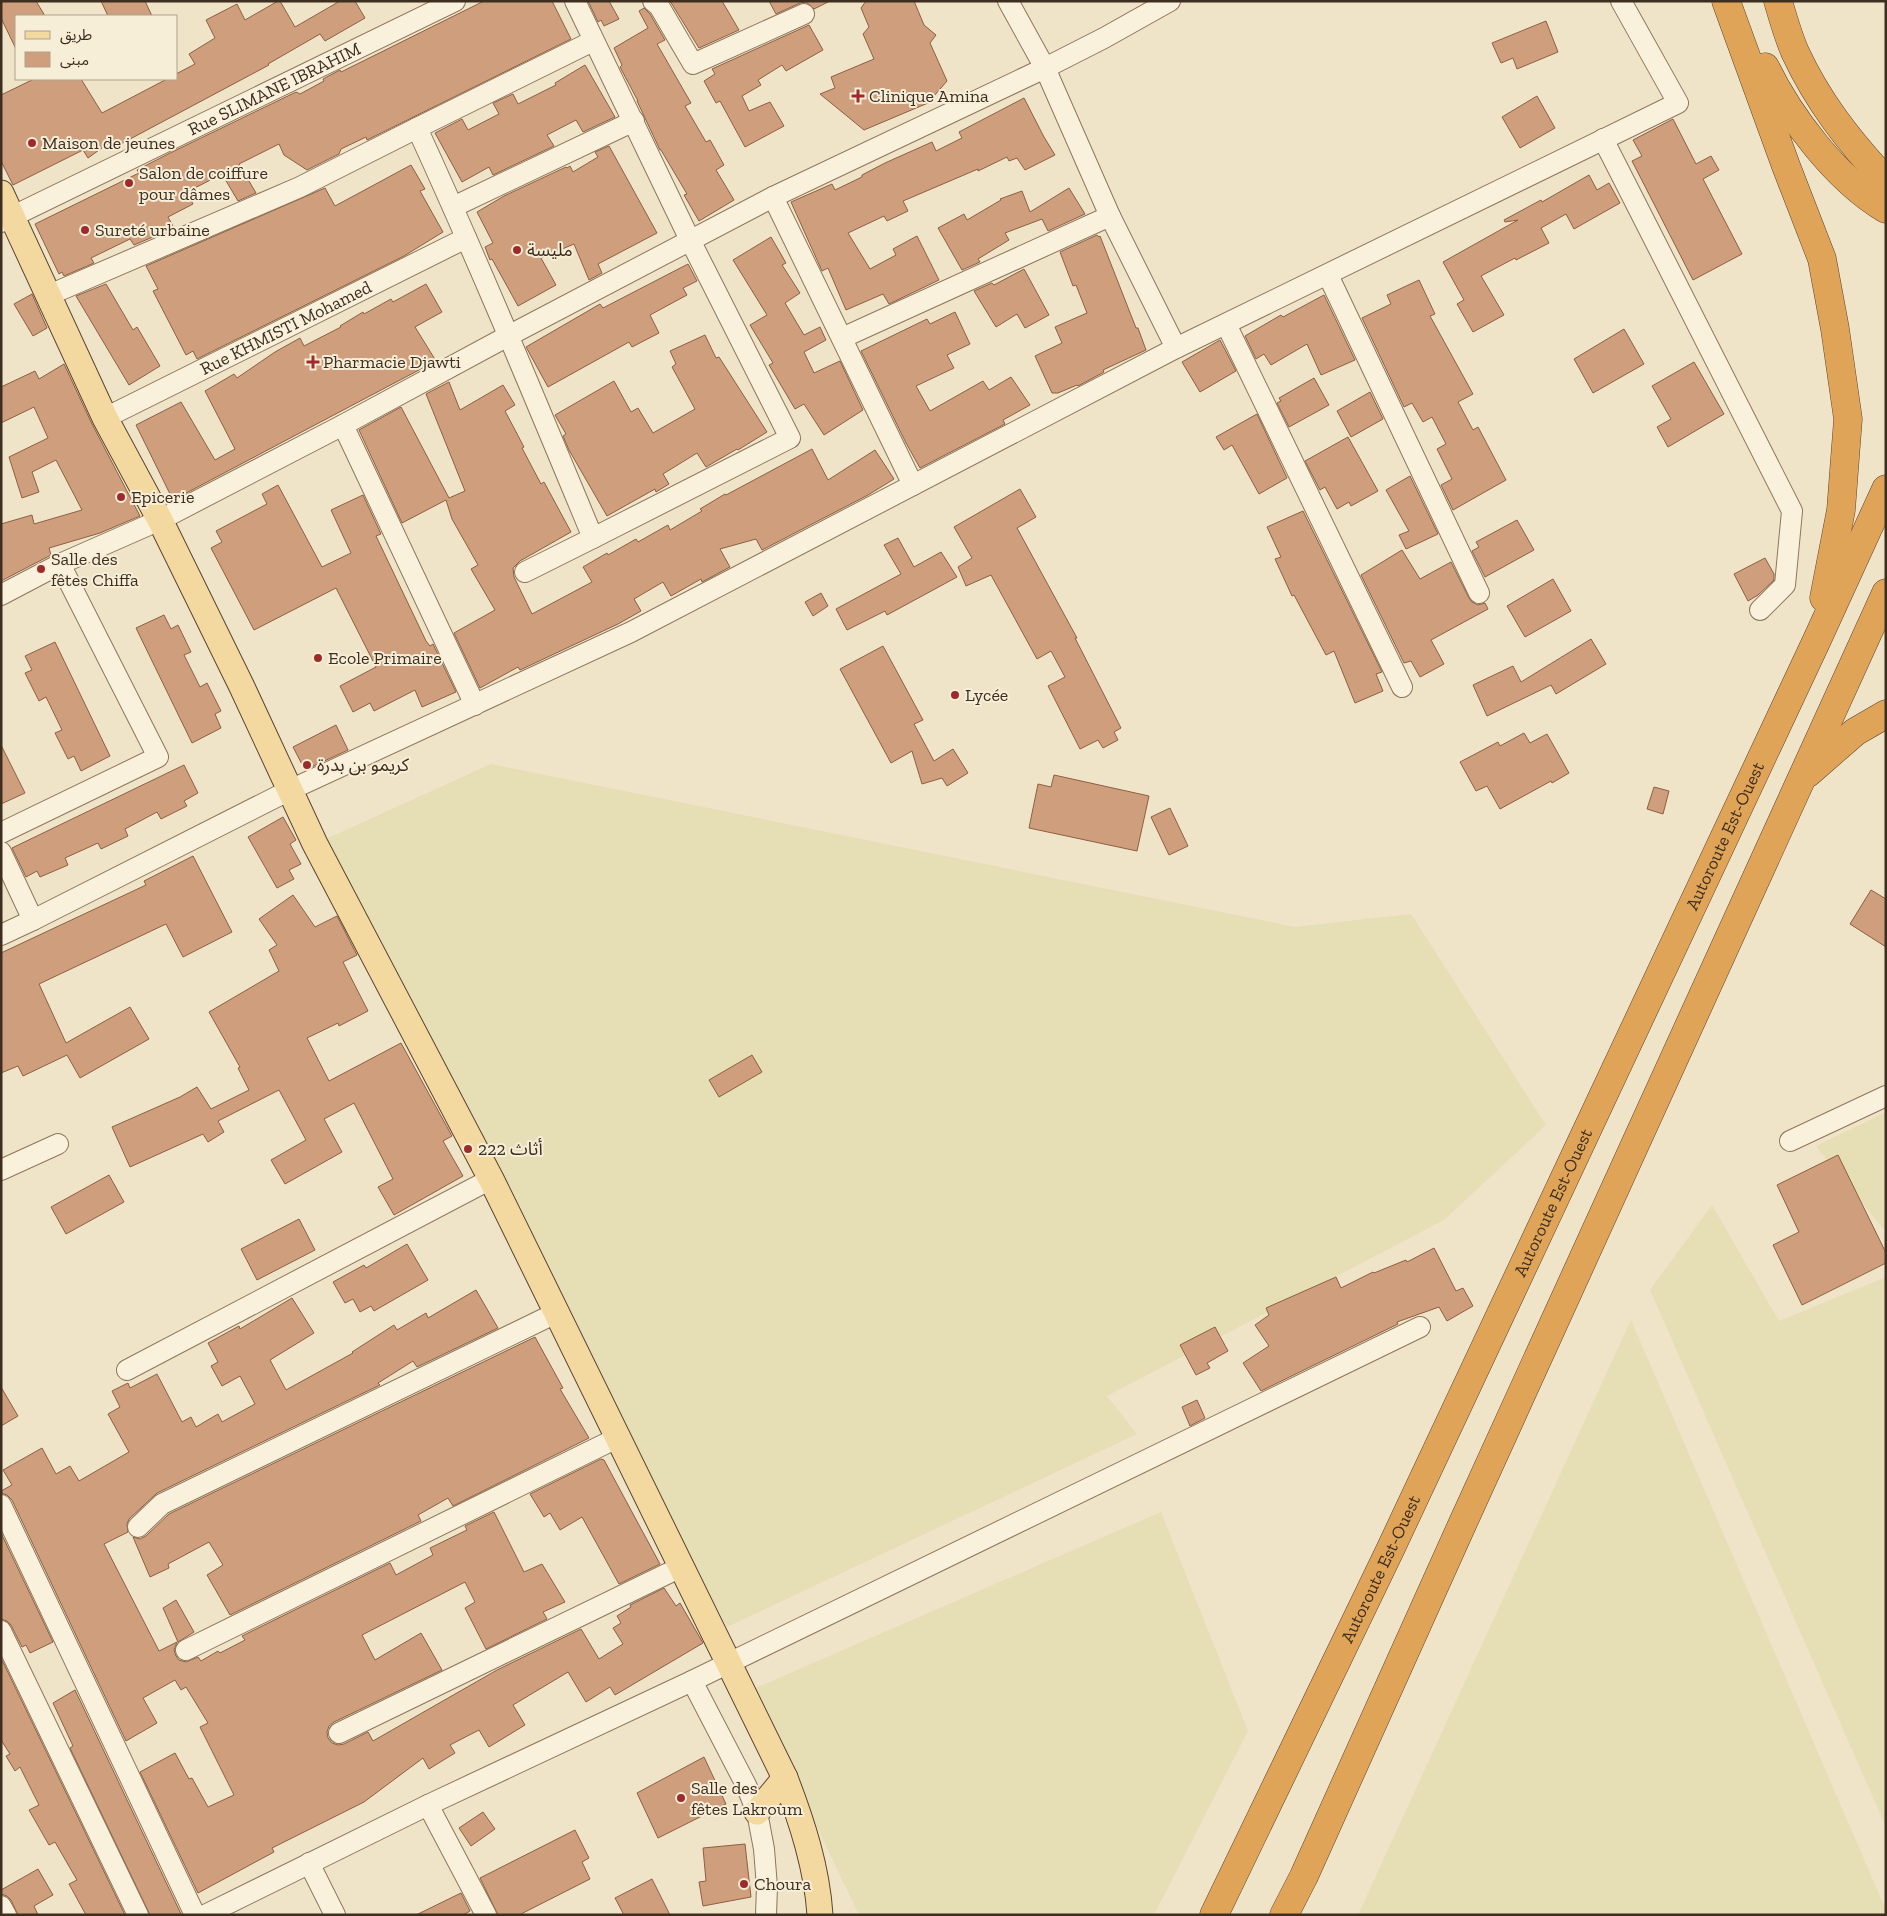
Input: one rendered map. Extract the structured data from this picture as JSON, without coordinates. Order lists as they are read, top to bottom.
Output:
{
  "streets": {
    "highway": ["Autoroute Est-Ouest"],
    "street": ["Rue SLIMANE IBRAHIM", "Rue KHMISTI Mohamed"]
  },
  "places": {
    "health": ["Clinique Amina", "Pharmacie Djawti"],
    "other": [
      "Maison de jeunes",
      "Salon de coiffure pour dâmes",
      "Sureté urbaine",
      "مليسة",
      "Epicerie",
      "Salle des fêtes Chiffa",
      "Ecole Primaire",
      "Lycée",
      "كريمو بن بدرة",
      "أثاث 222",
      "Salle des fêtes Lakroum",
      "Choura"
    ]
  },
  "legend": ["طريق", "مبنى"]
}
